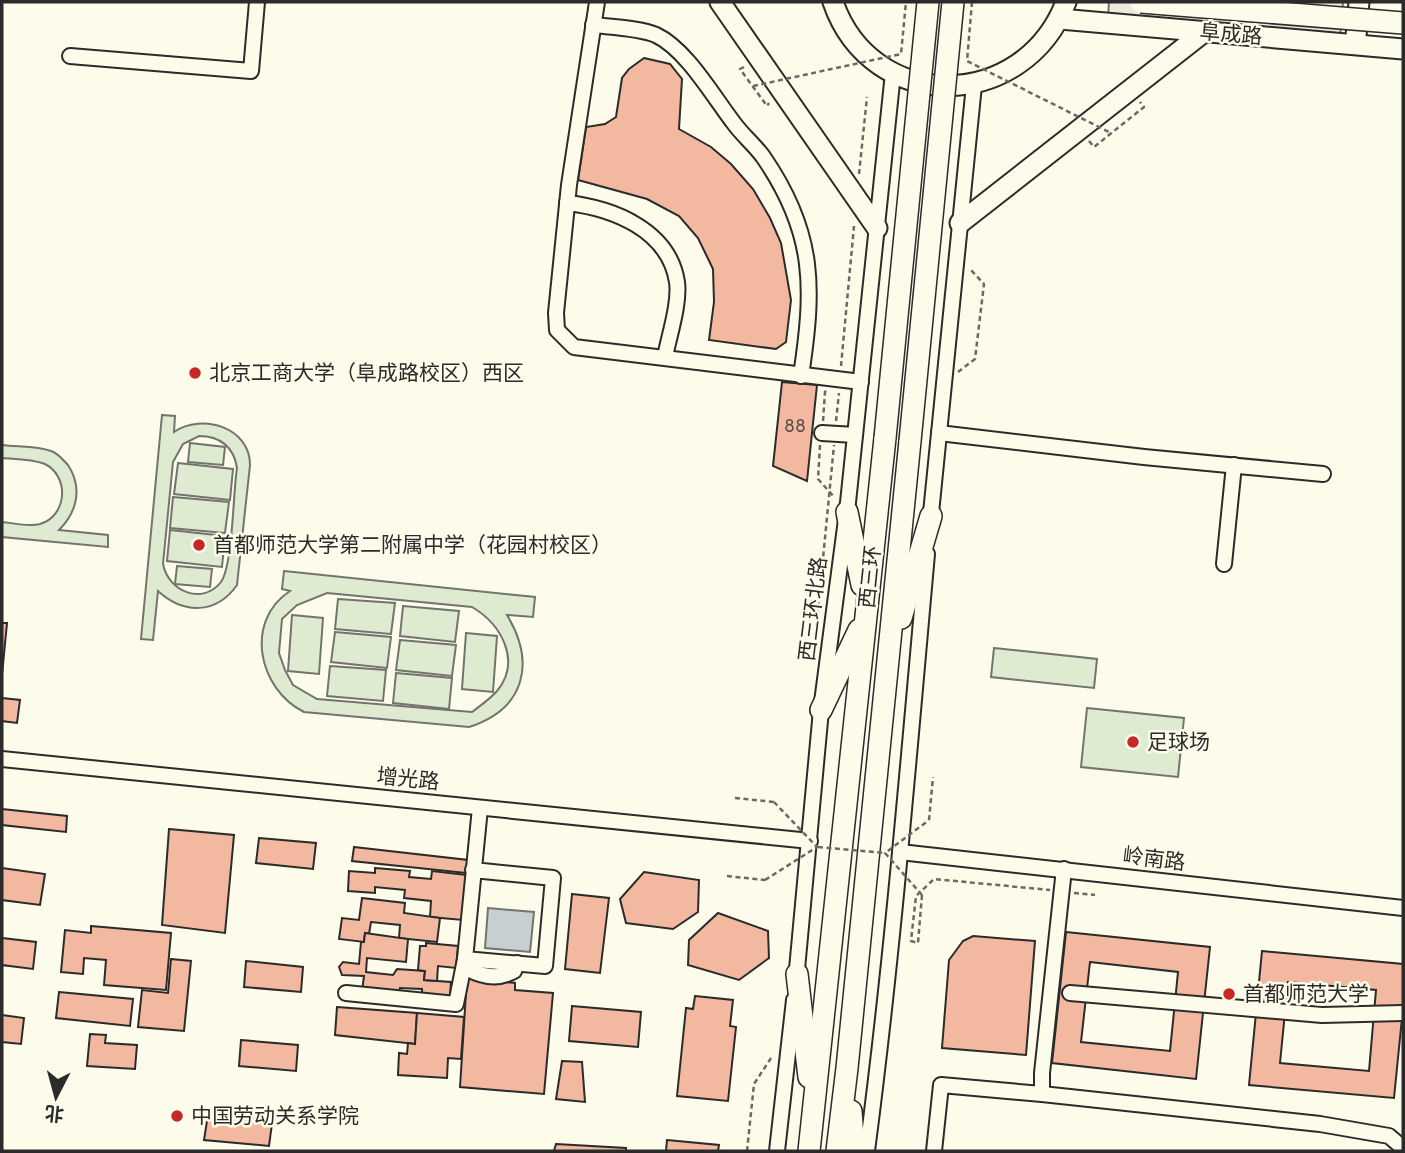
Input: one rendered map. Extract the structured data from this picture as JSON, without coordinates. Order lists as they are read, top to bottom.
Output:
{
  "streets": {
    "highway": ["阜成路", "西三环"],
    "street": ["西三环北路", "增光路", "岭南路"]
  },
  "crossings": [
    ["西三环北路", "增光路"]
  ],
  "places": [
    "北京工商大学（阜成路校区）西区",
    "首都师范大学第二附属中学（花园村校区）",
    "足球场",
    "首都师范大学",
    "中国劳动关系学院"
  ],
  "house_numbers": ["88"],
  "north": "bottom"
}
